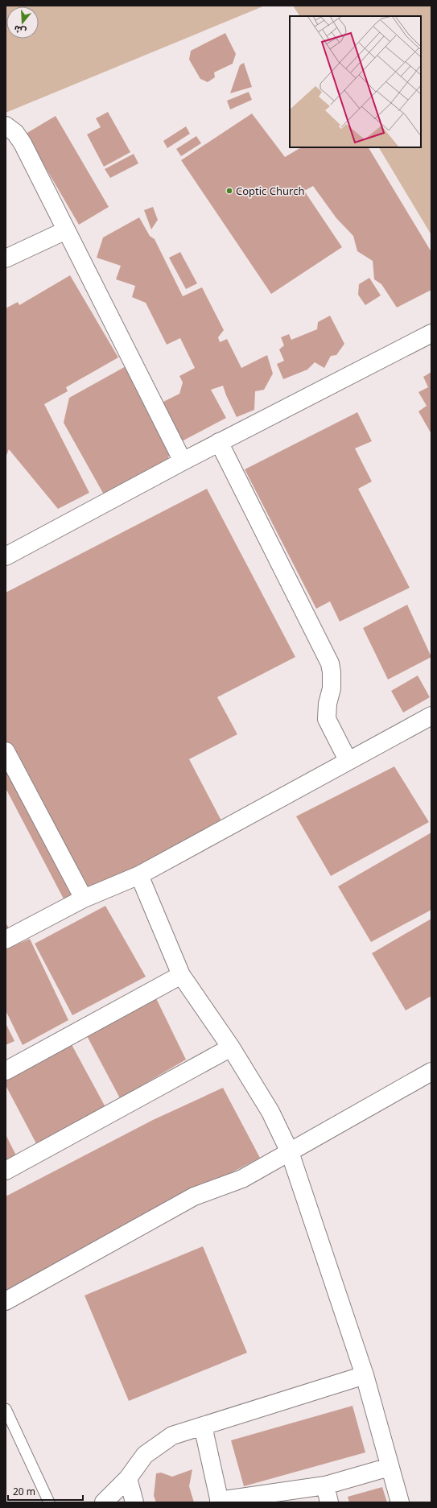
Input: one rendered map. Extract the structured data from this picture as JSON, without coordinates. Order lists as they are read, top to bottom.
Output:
{
  "places": ["Coptic Church"],
  "scale_bar": "20 m",
  "north": "bottom"
}
